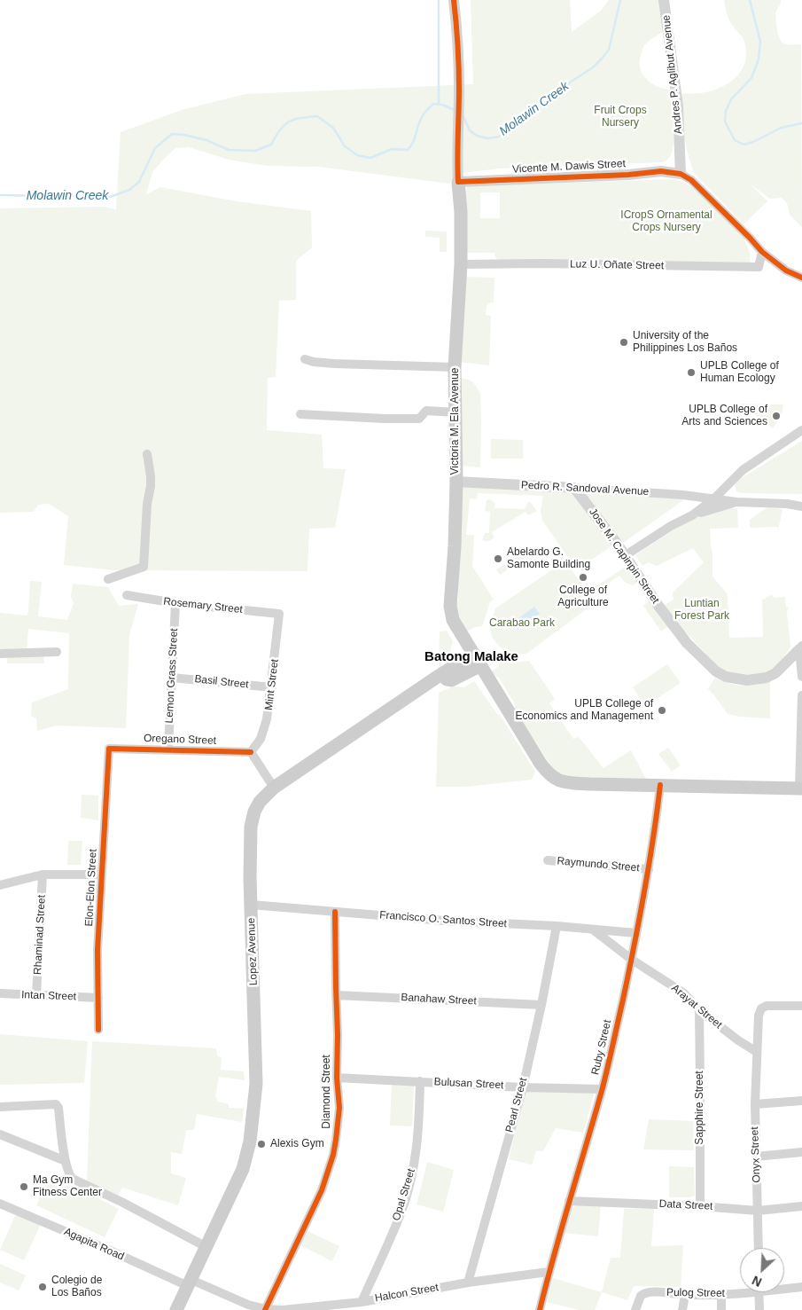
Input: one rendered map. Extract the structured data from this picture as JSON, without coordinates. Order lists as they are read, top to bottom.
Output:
{
  "streets": {
    "main road": ["Victoria M. Ela Avenue", "Lopez Avenue"],
    "street": [
      "Andres P. Aglibut Avenue",
      "Vicente M. Dawis Street",
      "Luz U. Oñate Street",
      "Pedro R. Sandoval Avenue",
      "Jose M. Capinpin Street",
      "Rosemary Street",
      "Lemon Grass Street",
      "Basil Street",
      "Mint Street",
      "Oregano Street",
      "Raymundo Street",
      "Elon-Elon Street",
      "Francisco O. Santos Street",
      "Rhaminad Street",
      "Intan Street",
      "Banahaw Street",
      "Arayat Street",
      "Ruby Street",
      "Bulusan Street",
      "Diamond Street",
      "Pearl Street",
      "Sapphire Street",
      "Onyx Street",
      "Opal Street",
      "Data Street",
      "Agapita Road",
      "Halcon Street",
      "Pulog Street"
    ]
  },
  "crossings": [
    ["Andres P. Aglibut Avenue", "Vicente M. Dawis Street"],
    ["Vicente M. Dawis Street", "Victoria M. Ela Avenue"],
    ["Luz U. Oñate Street", "Victoria M. Ela Avenue"],
    ["Victoria M. Ela Avenue", "Pedro R. Sandoval Avenue"],
    ["Victoria M. Ela Avenue", "Lopez Avenue"],
    ["Victoria M. Ela Avenue", "Ruby Street"],
    ["Pedro R. Sandoval Avenue", "Jose M. Capinpin Street"],
    ["Rosemary Street", "Lemon Grass Street"],
    ["Rosemary Street", "Mint Street"],
    ["Lemon Grass Street", "Basil Street"],
    ["Lemon Grass Street", "Oregano Street"],
    ["Basil Street", "Mint Street"],
    ["Mint Street", "Oregano Street"],
    ["Oregano Street", "Elon-Elon Street"],
    ["Raymundo Street", "Ruby Street"],
    ["Elon-Elon Street", "Intan Street"],
    ["Francisco O. Santos Street", "Lopez Avenue"],
    ["Francisco O. Santos Street", "Arayat Street"],
    ["Francisco O. Santos Street", "Ruby Street"],
    ["Francisco O. Santos Street", "Diamond Street"],
    ["Francisco O. Santos Street", "Pearl Street"],
    ["Rhaminad Street", "Intan Street"],
    ["Lopez Avenue", "Agapita Road"],
    ["Lopez Avenue", "Halcon Street"],
    ["Banahaw Street", "Diamond Street"],
    ["Banahaw Street", "Pearl Street"],
    ["Arayat Street", "Ruby Street"],
    ["Arayat Street", "Sapphire Street"],
    ["Arayat Street", "Onyx Street"],
    ["Ruby Street", "Bulusan Street"],
    ["Ruby Street", "Data Street"],
    ["Ruby Street", "Halcon Street"],
    ["Bulusan Street", "Diamond Street"],
    ["Bulusan Street", "Pearl Street"],
    ["Bulusan Street", "Opal Street"],
    ["Diamond Street", "Halcon Street"],
    ["Pearl Street", "Halcon Street"],
    ["Sapphire Street", "Data Street"],
    ["Onyx Street", "Data Street"],
    ["Opal Street", "Halcon Street"],
    ["Agapita Road", "Halcon Street"]
  ],
  "districts": ["Batong Malake"],
  "water": ["Molawin Creek"],
  "parks": [
    "Fruit Crops Nursery",
    "ICropS Ornamental Crops Nursery",
    "Luntian Forest Park",
    "Carabao Park"
  ],
  "places": [
    "University of the Philippines Los Baños",
    "UPLB College of Human Ecology",
    "UPLB College of Arts and Sciences",
    "Abelardo G. Samonte Building",
    "College of Agriculture",
    "UPLB College of Economics and Management",
    "Alexis Gym",
    "Ma Gym Fitness Center",
    "Colegio de Los Baños"
  ],
  "north": "bottom left"
}
